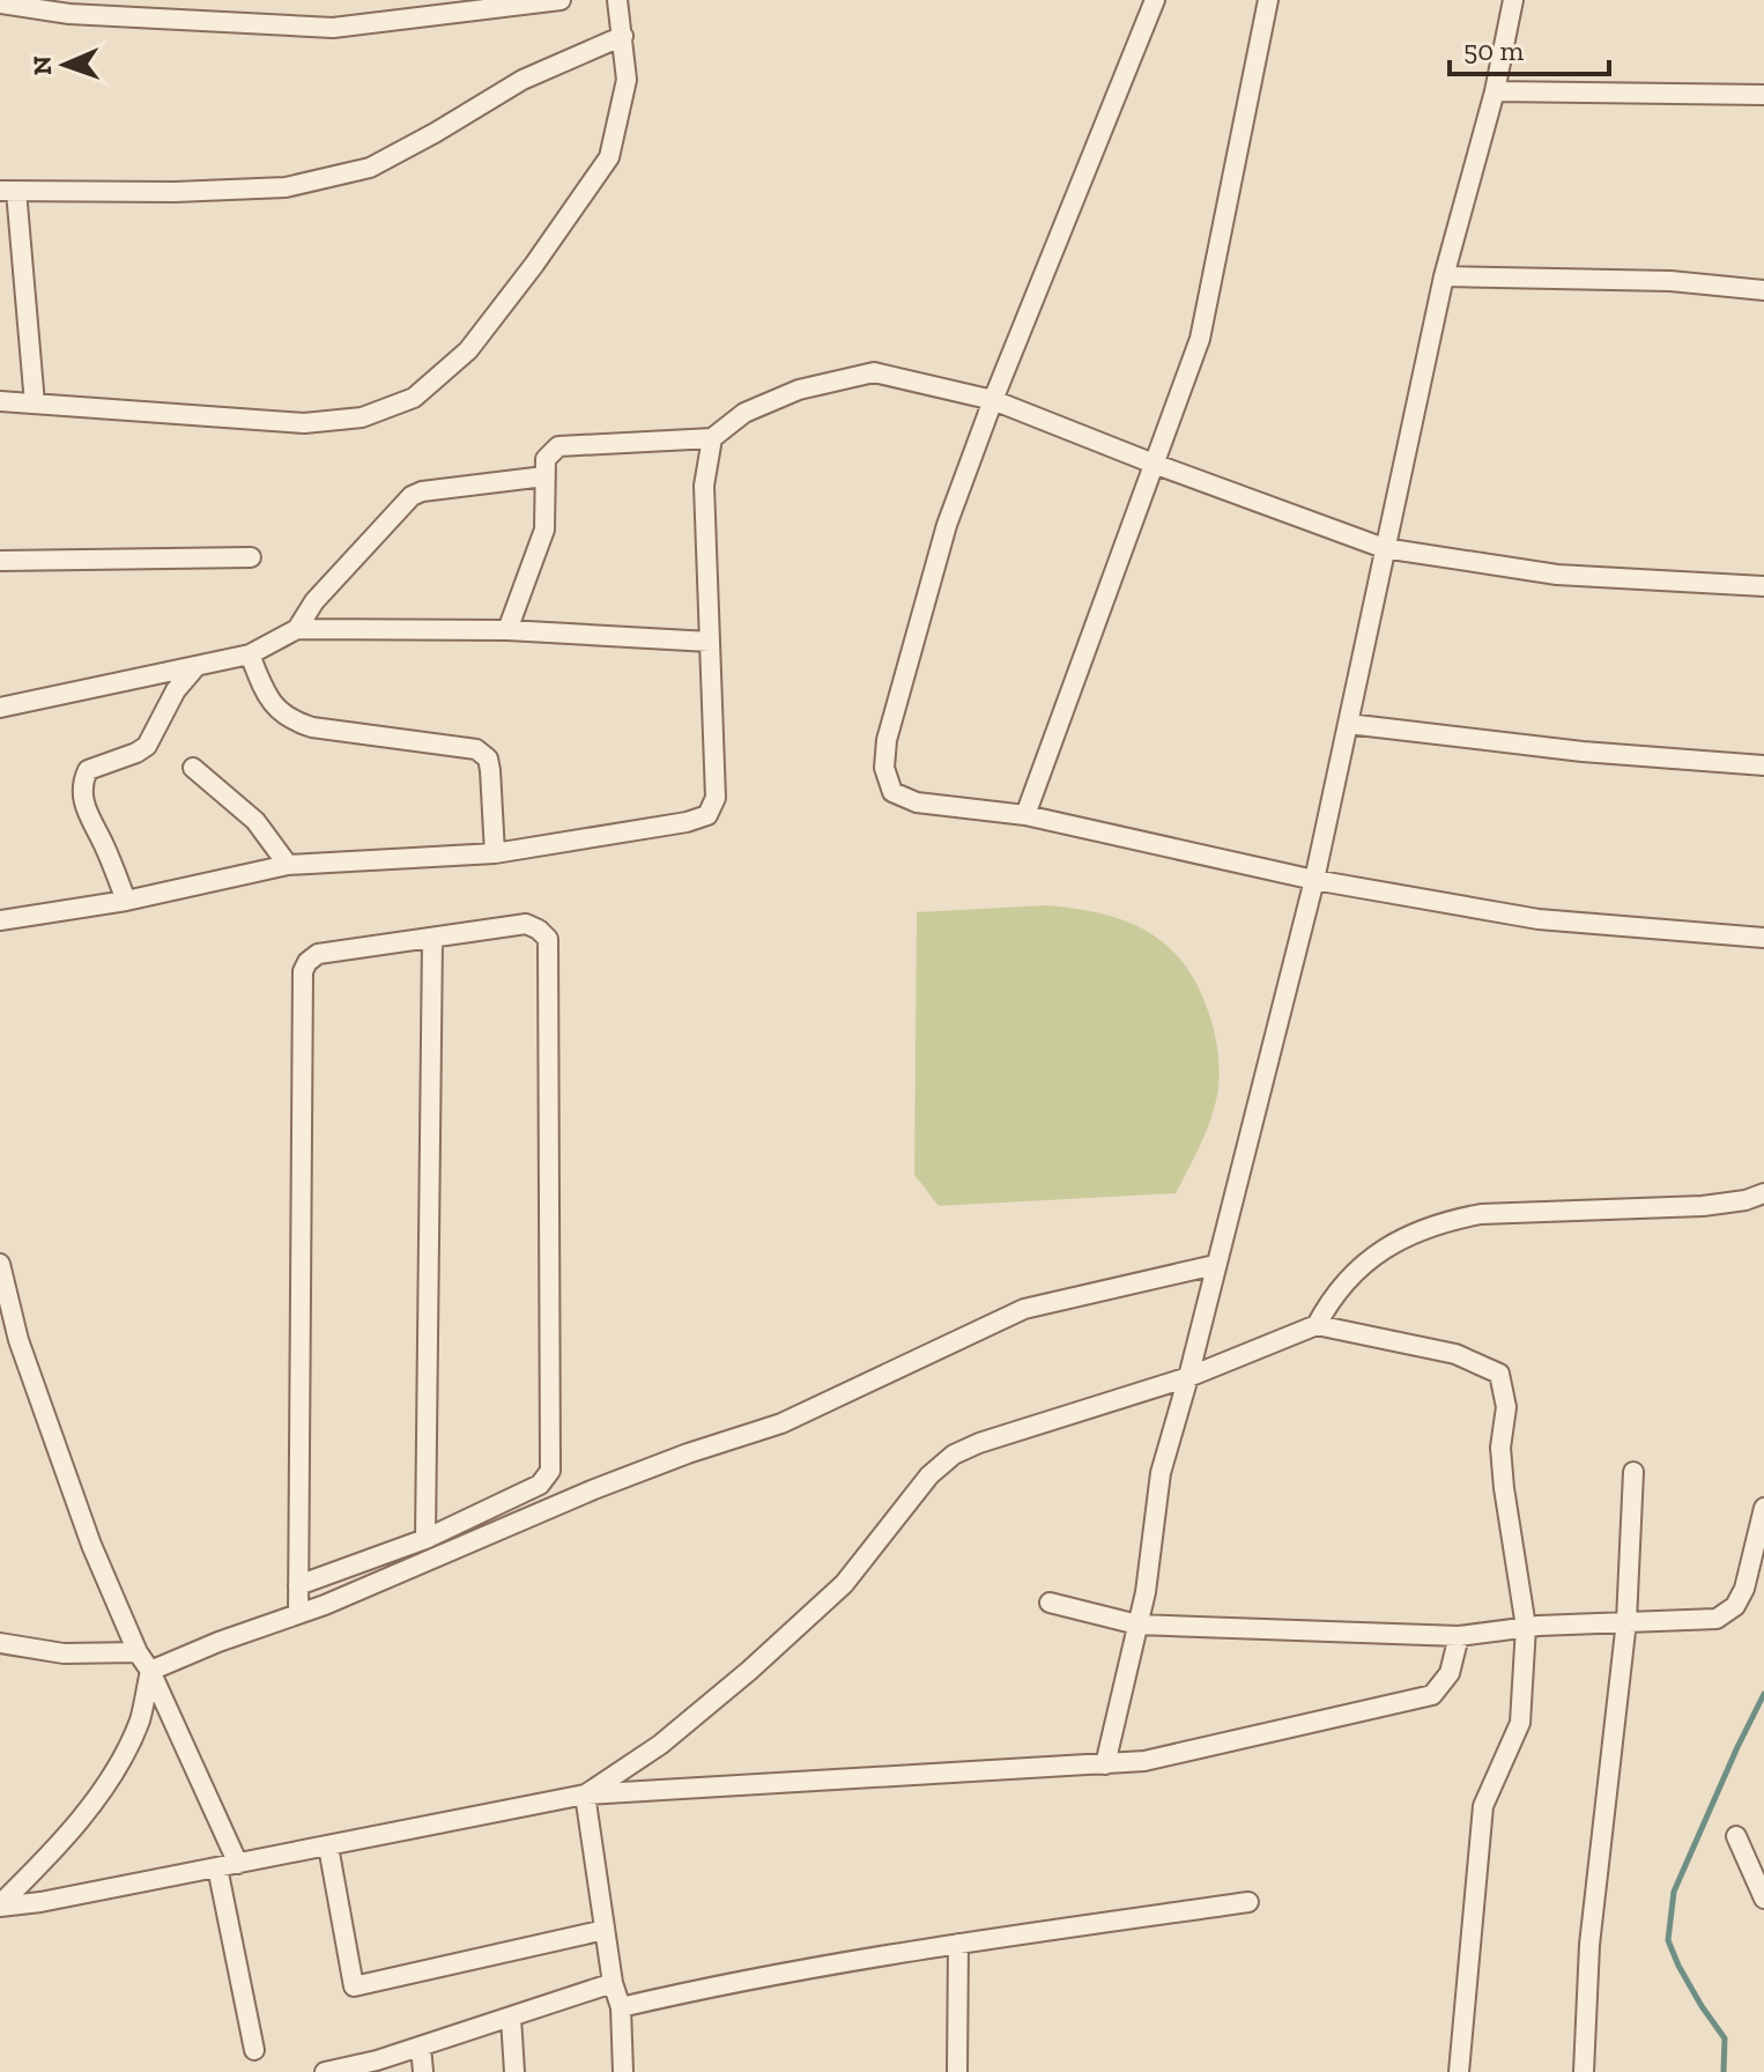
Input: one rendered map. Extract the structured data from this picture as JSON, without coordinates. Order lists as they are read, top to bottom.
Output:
{
  "scale_bar": "50 m",
  "north": "left"
}
